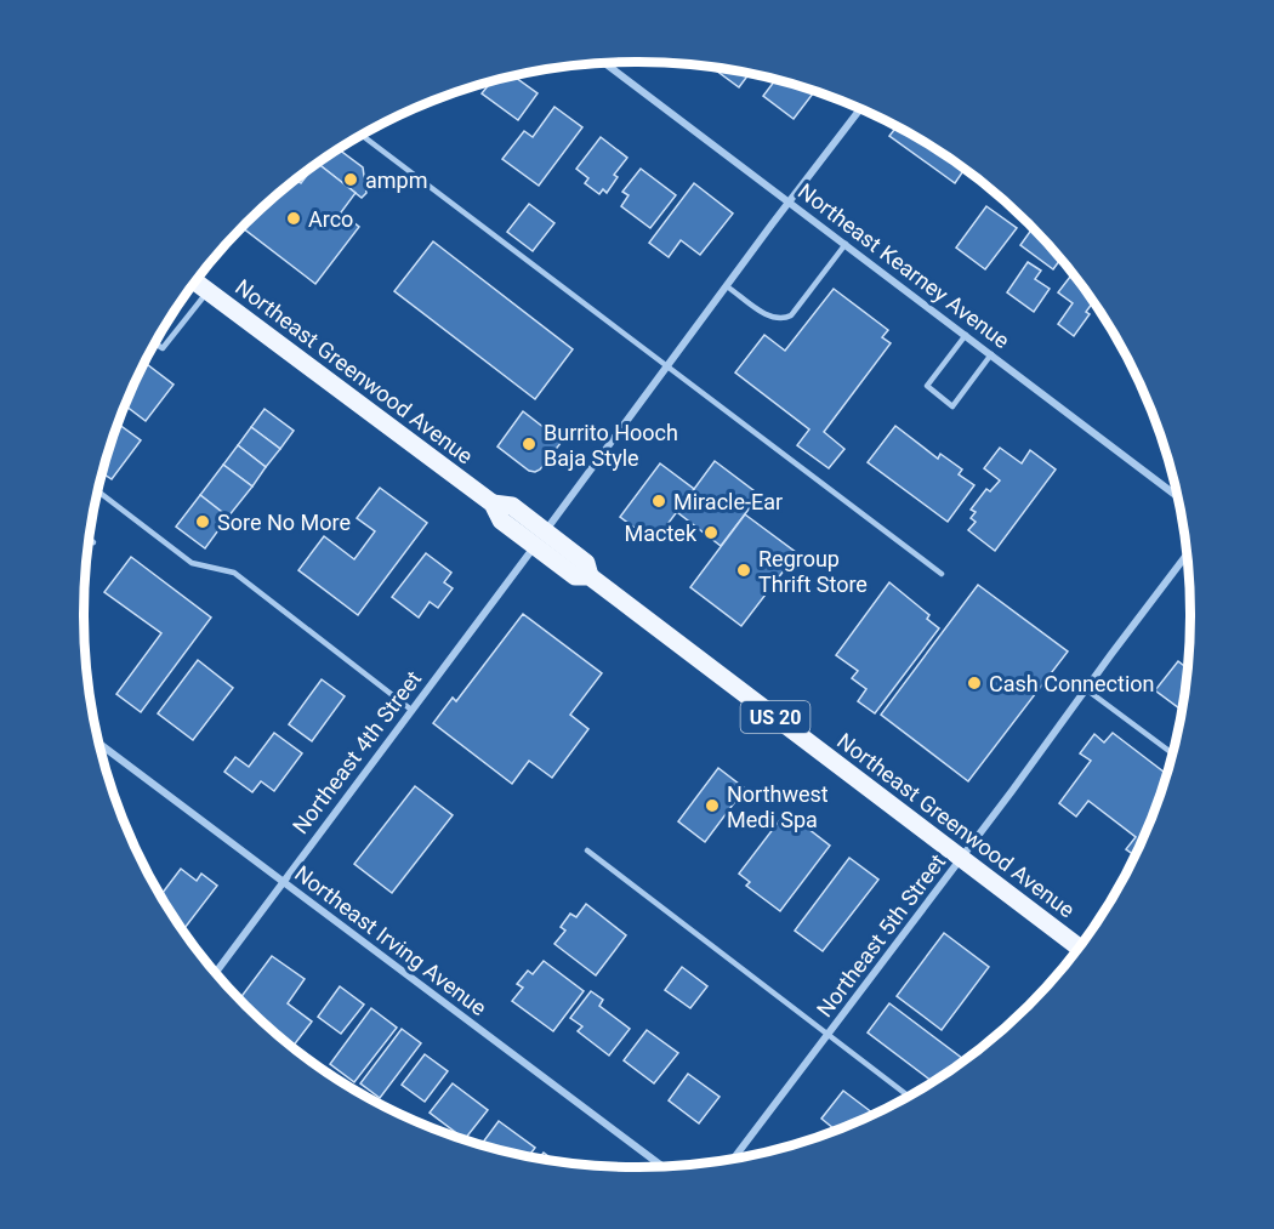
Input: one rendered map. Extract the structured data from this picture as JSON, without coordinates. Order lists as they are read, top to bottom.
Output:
{
  "streets": {
    "main road": ["Northeast Greenwood Avenue", "US 20"],
    "street": [
      "Northeast Kearney Avenue",
      "Northeast 4th Street",
      "Northeast 5th Street",
      "Northeast Irving Avenue"
    ]
  },
  "crossings": [
    ["Northeast Kearney Avenue", "Northeast 4th Street"],
    ["Northeast Greenwood Avenue", "Northeast 4th Street"],
    ["Northeast Greenwood Avenue", "Northeast 5th Street"],
    ["Northeast 4th Street", "Northeast Irving Avenue"]
  ],
  "places": [
    "ampm",
    "Arco",
    "Burrito Hooch Baja Style",
    "Miracle-Ear",
    "Sore No More",
    "Mactek",
    "Regroup Thrift Store",
    "Cash Connection",
    "Northwest Medi Spa"
  ]
}
